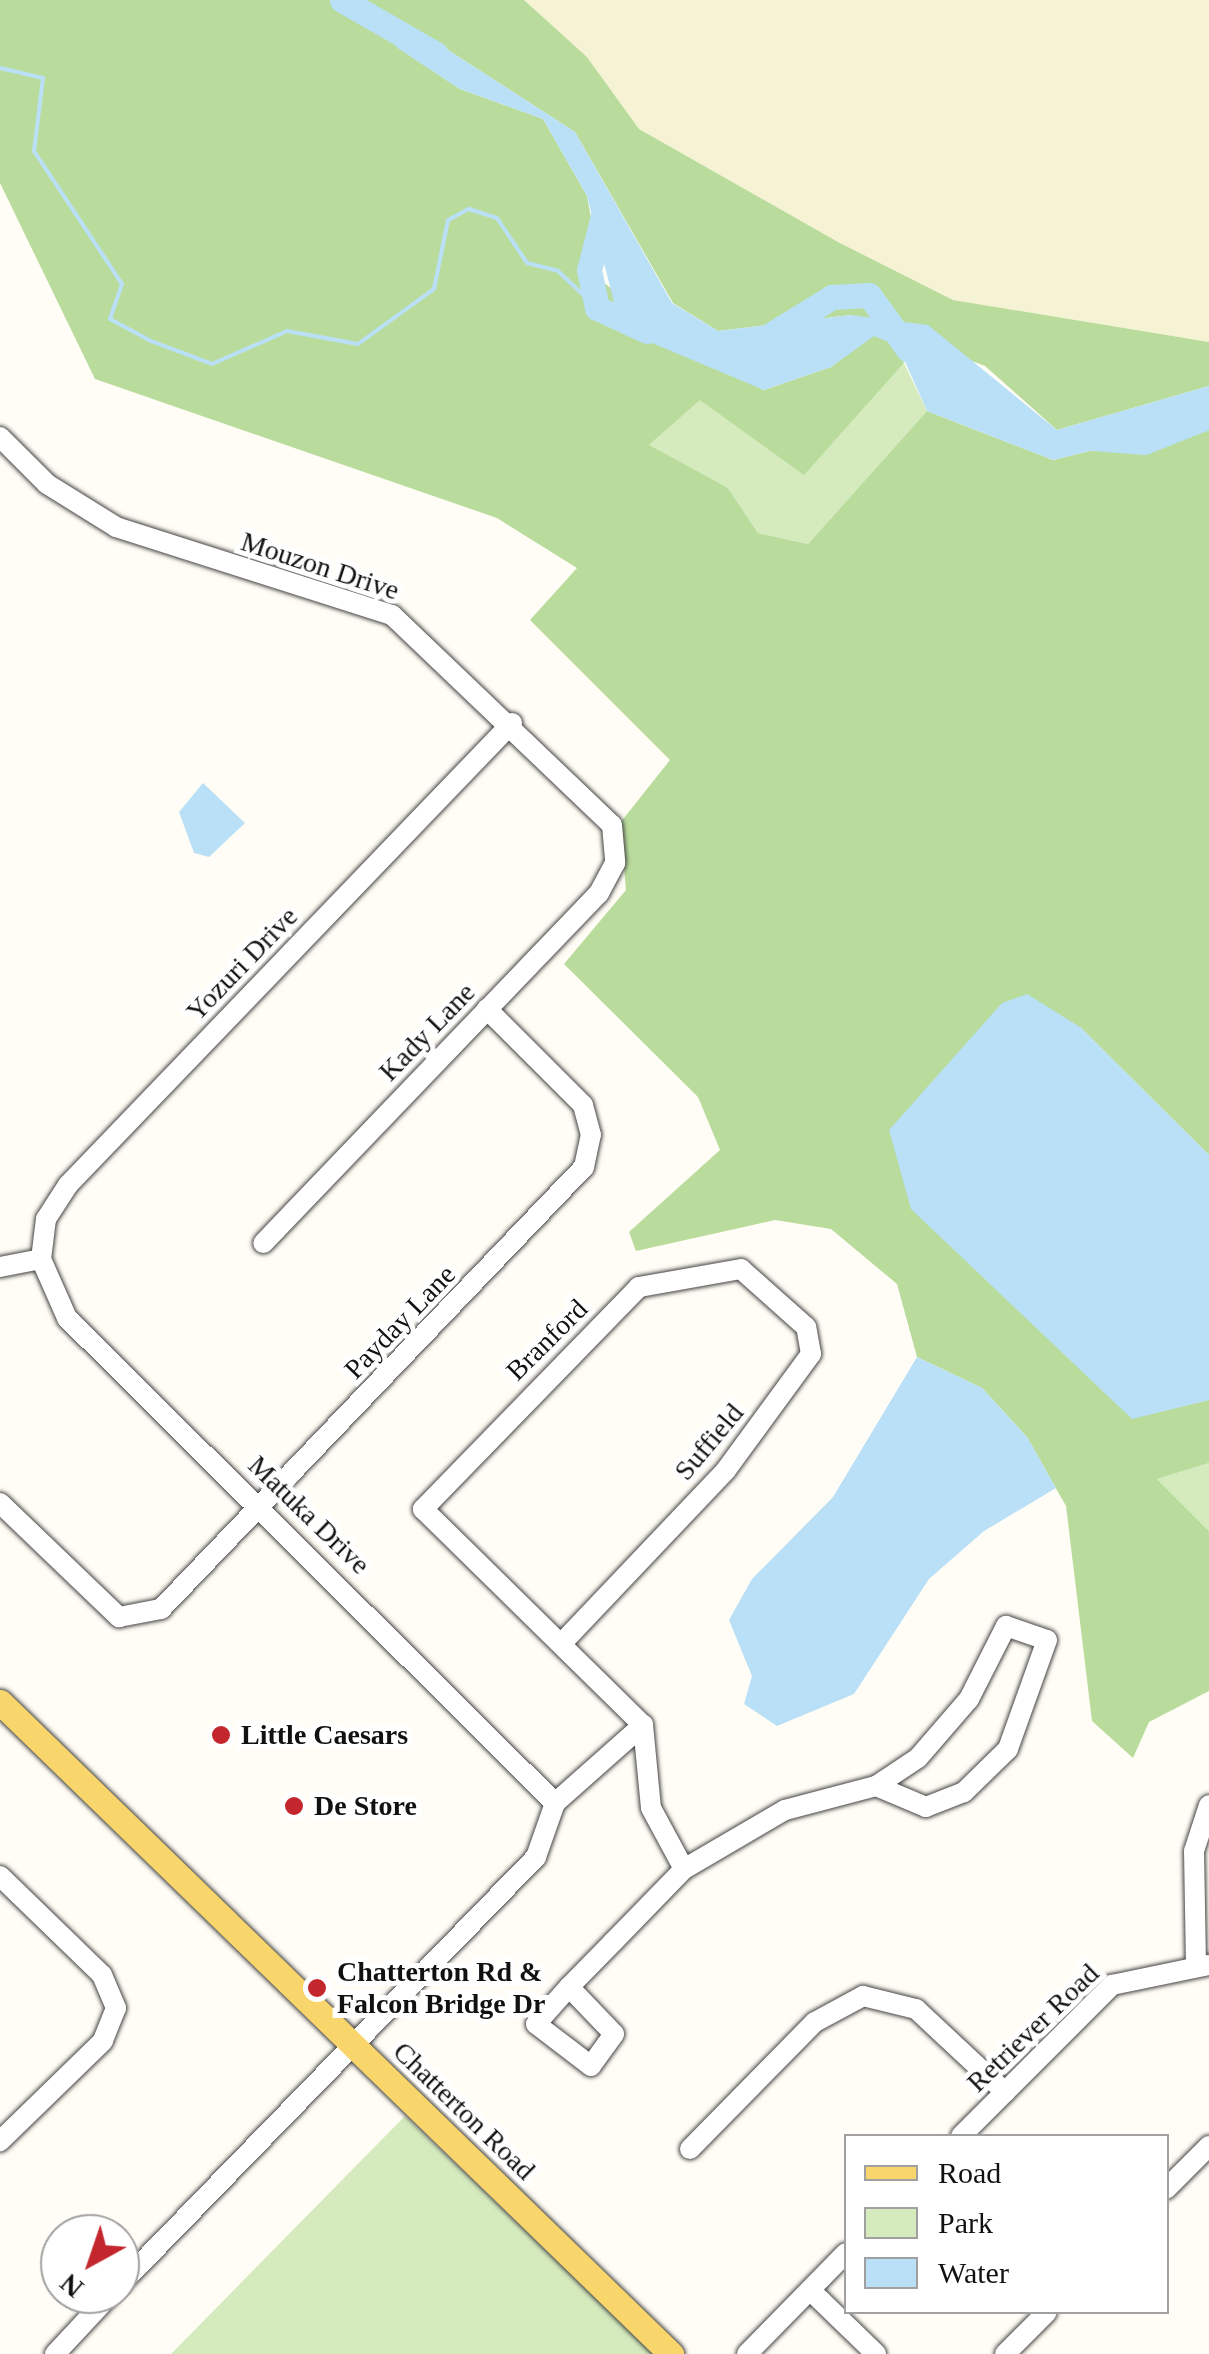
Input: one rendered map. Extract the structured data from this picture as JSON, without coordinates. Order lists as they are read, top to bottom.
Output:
{
  "streets": {
    "main road": ["Chatterton Road"],
    "street": [
      "Mouzon Drive",
      "Yozuri Drive",
      "Kady Lane",
      "Payday Lane",
      "Branford",
      "Suffield",
      "Matuka Drive",
      "Retriever Road"
    ]
  },
  "crossings": [
    ["Mouzon Drive", "Yozuri Drive"],
    ["Mouzon Drive", "Kady Lane"],
    ["Yozuri Drive", "Matuka Drive"],
    ["Kady Lane", "Payday Lane"],
    ["Payday Lane", "Matuka Drive"],
    ["Branford", "Suffield"]
  ],
  "places": ["Little Caesars", "De Store", "Chatterton Rd & Falcon Bridge Dr"],
  "legend": ["Road", "Park", "Water"],
  "north": "bottom left"
}
